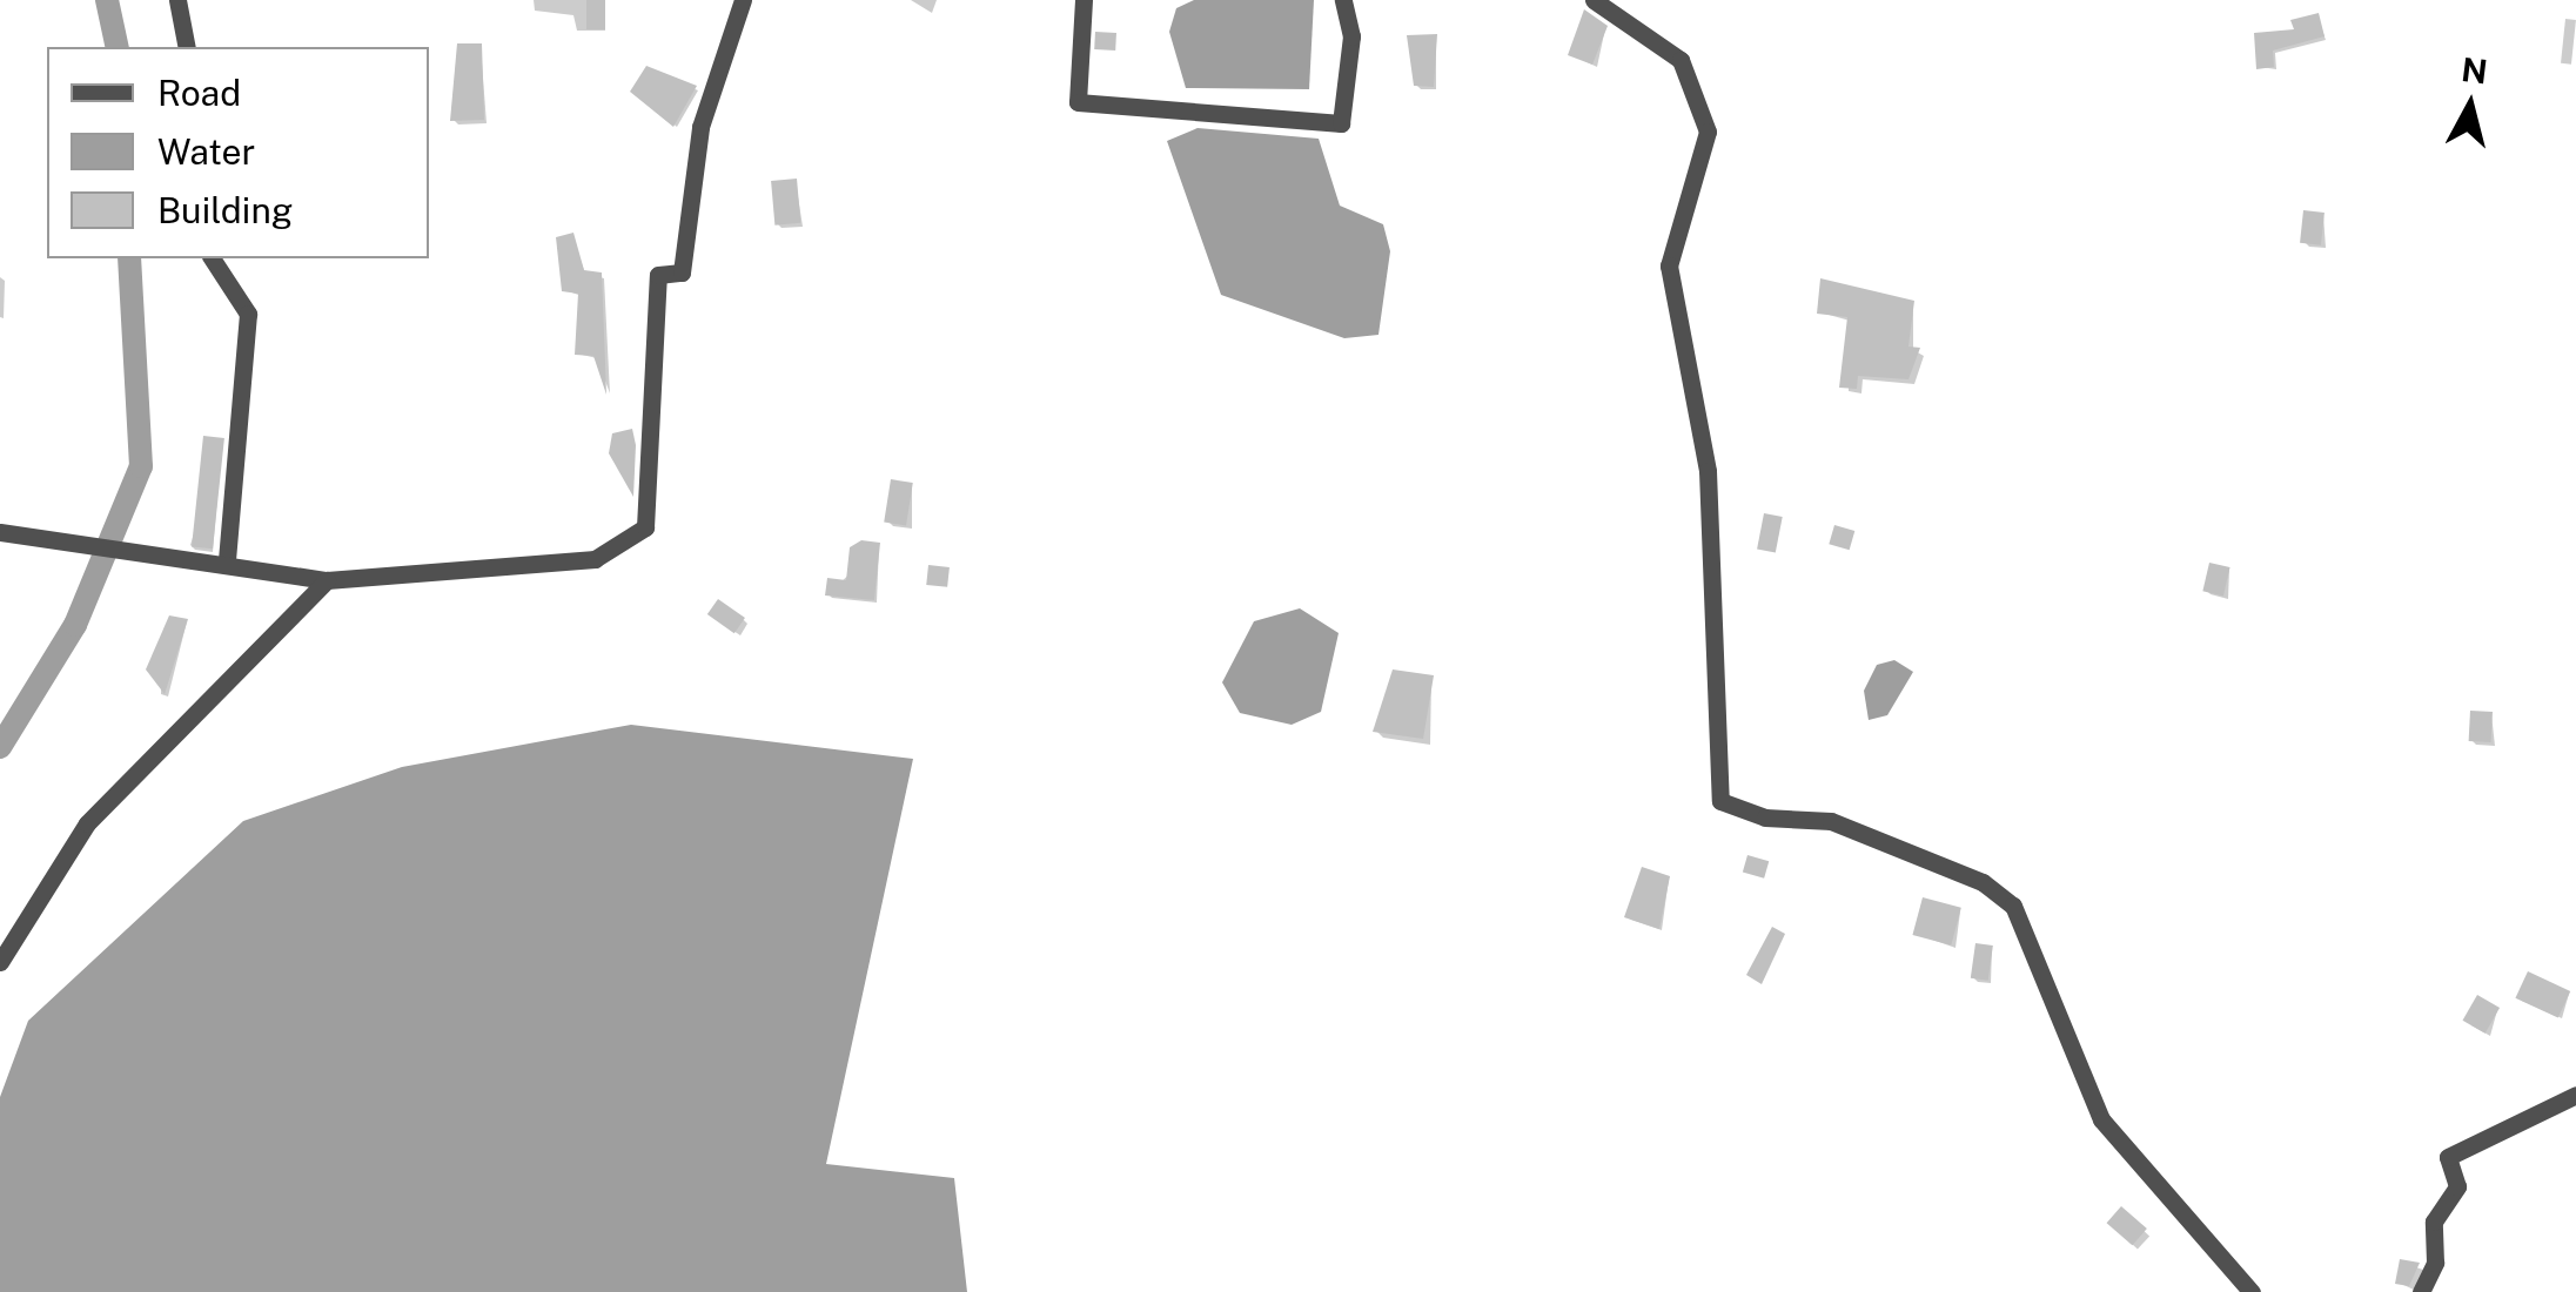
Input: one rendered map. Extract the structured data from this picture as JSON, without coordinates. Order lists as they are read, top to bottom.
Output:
{
  "legend": ["Road", "Water", "Building"],
  "north": "top"
}
